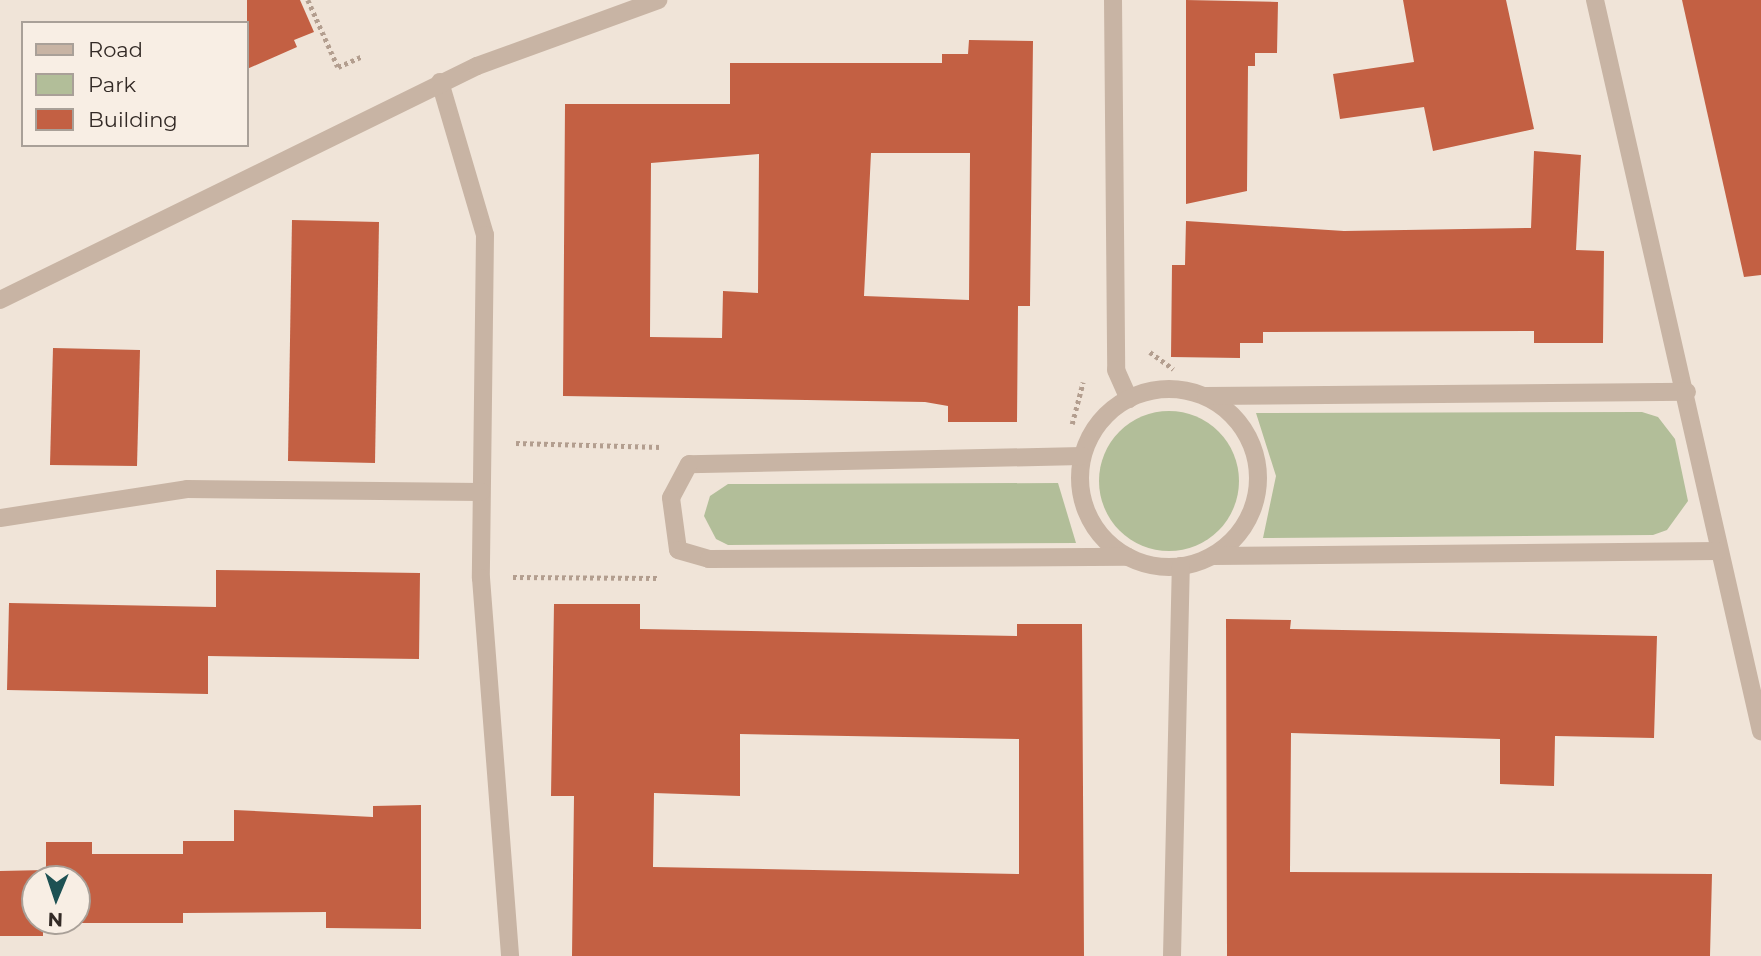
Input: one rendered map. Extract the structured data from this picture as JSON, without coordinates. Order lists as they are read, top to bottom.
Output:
{
  "legend": ["Road", "Park", "Building"],
  "north": "bottom"
}
